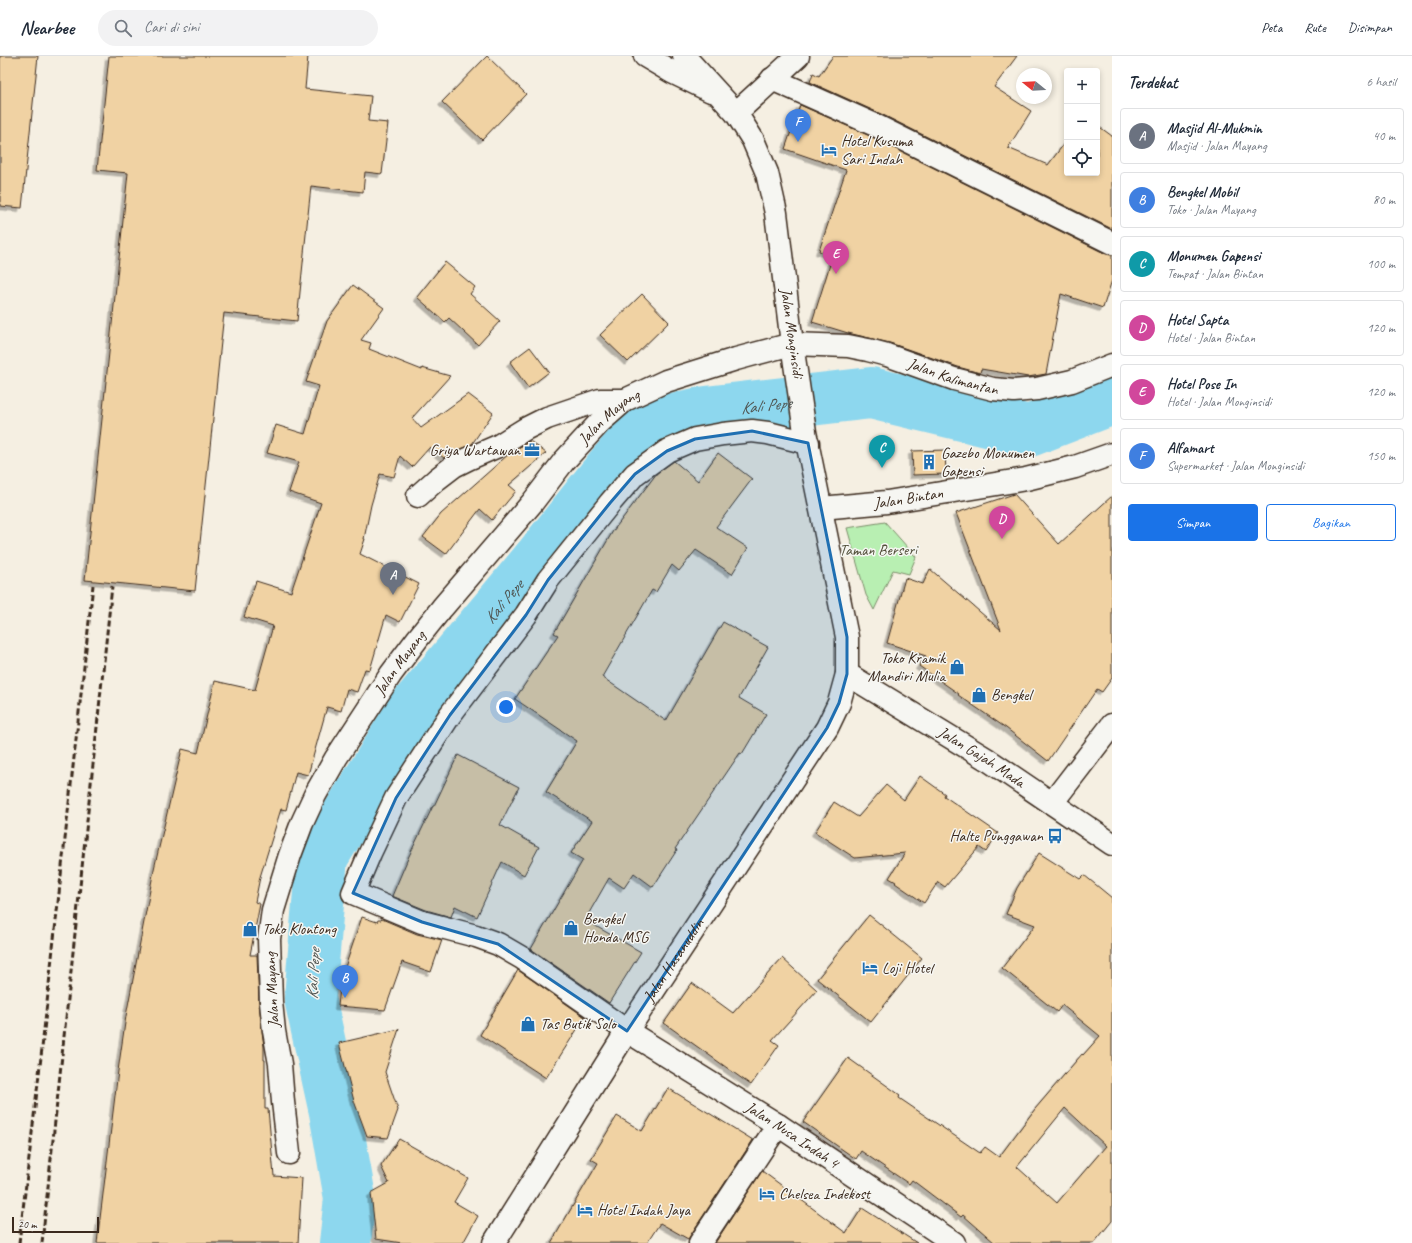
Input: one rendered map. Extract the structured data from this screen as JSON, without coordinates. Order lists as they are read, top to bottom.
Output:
{
  "streets": {
    "street": [
      "Jalan Monginsidi",
      "Jalan Kalimantan",
      "Jalan Mayang",
      "Jalan Bintan",
      "Jalan Gajah Mada",
      "Jalan Hasanuddin",
      "Jalan Nusa Indah 4"
    ]
  },
  "crossings": [
    ["Jalan Monginsidi", "Jalan Kalimantan"],
    ["Jalan Monginsidi", "Jalan Mayang"],
    ["Jalan Monginsidi", "Jalan Bintan"],
    ["Jalan Monginsidi", "Jalan Gajah Mada"],
    ["Jalan Monginsidi", "Jalan Hasanuddin"],
    ["Jalan Monginsidi", "Jalan Nusa Indah 4"],
    ["Jalan Kalimantan", "Jalan Mayang"],
    ["Jalan Gajah Mada", "Jalan Hasanuddin"],
    ["Jalan Hasanuddin", "Jalan Nusa Indah 4"]
  ],
  "water": ["Kali Pepe"],
  "parks": ["Taman Berseri"],
  "places": {
    "hotel": [
      "Hotel Kusuma Sari Indah",
      "Loji Hotel",
      "Chelsea Indekost",
      "Hotel Indah Jaya"
    ],
    "office": ["Griya Wartawan"],
    "building": ["Gazebo Monumen Gapensi"],
    "shop": [
      "Toko Kramik Mandiri Mulia",
      "Bengkel",
      "Bengkel Honda MSG",
      "Toko Klontong",
      "Tas Butik Solo"
    ],
    "bus stop": ["Halte Punggawan"]
  },
  "scale_bar": "20 m",
  "north": "left",
  "page": {
    "header": "Nearbee",
    "search": "Cari di sini",
    "nav": ["Peta", "Rute", "Disimpan"],
    "heading": ["Terdekat", "6 hasil"],
    "map_buttons": ["+", "−"],
    "list": [
      {
        "mark": "A",
        "name": "Masjid Al-Mukmin",
        "note": "Masjid · Jalan Mayang",
        "value": "40 m"
      },
      {
        "mark": "B",
        "name": "Bengkel Mobil",
        "note": "Toko · Jalan Mayang",
        "value": "80 m"
      },
      {
        "mark": "C",
        "name": "Monumen Gapensi",
        "note": "Tempat · Jalan Bintan",
        "value": "100 m"
      },
      {
        "mark": "D",
        "name": "Hotel Sapta",
        "note": "Hotel · Jalan Bintan",
        "value": "120 m"
      },
      {
        "mark": "E",
        "name": "Hotel Pose In",
        "note": "Hotel · Jalan Monginsidi",
        "value": "120 m"
      },
      {
        "mark": "F",
        "name": "Alfamart",
        "note": "Supermarket · Jalan Monginsidi",
        "value": "150 m"
      }
    ],
    "pins": [
      "F",
      "E",
      "C",
      "D",
      "A",
      "B"
    ],
    "buttons": ["Simpan", "Bagikan"],
    "scale": "20 m"
  }
}
